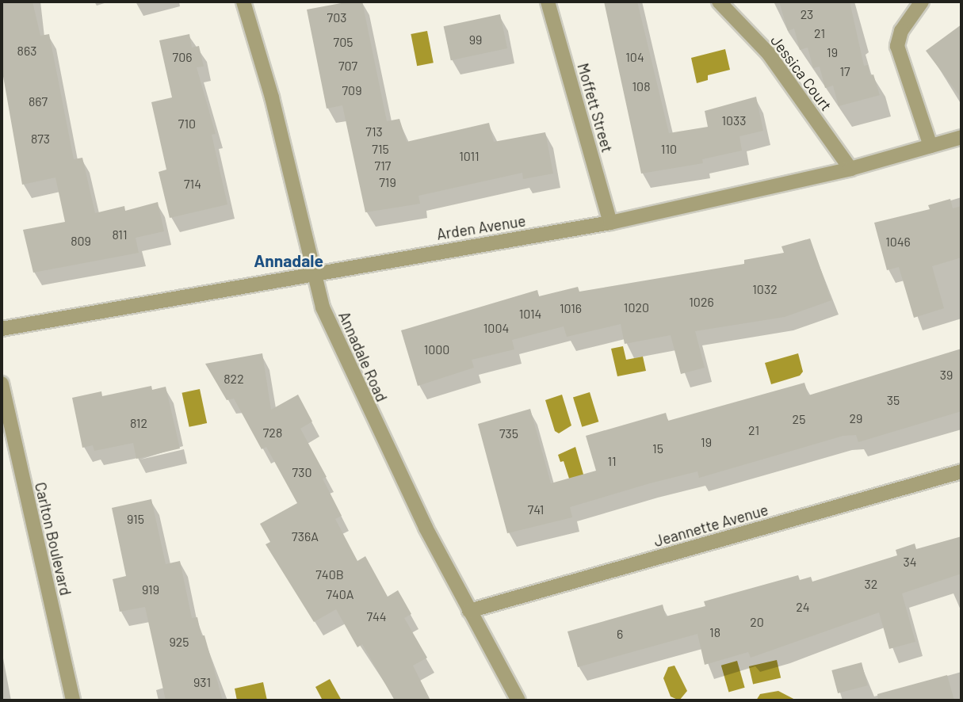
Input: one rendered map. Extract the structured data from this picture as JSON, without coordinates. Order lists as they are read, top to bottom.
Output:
{
  "streets": {
    "street": [
      "Jessica Court",
      "Moffett Street",
      "Arden Avenue",
      "Annadale Road",
      "Jeannette Avenue",
      "Carlton Boulevard"
    ]
  },
  "crossings": [
    ["Jessica Court", "Arden Avenue"],
    ["Moffett Street", "Arden Avenue"],
    ["Arden Avenue", "Annadale Road"],
    ["Annadale Road", "Jeannette Avenue"]
  ],
  "districts": ["Annadale"],
  "house_numbers": [
    "23",
    "703",
    "21",
    "99",
    "705",
    "863",
    "19",
    "706",
    "104",
    "707",
    "17",
    "108",
    "709",
    "867",
    "1033",
    "710",
    "713",
    "873",
    "715",
    "110",
    "1011",
    "717",
    "719",
    "714",
    "811",
    "809",
    "1046",
    "1032",
    "1026",
    "1020",
    "1016",
    "1014",
    "1004",
    "1000",
    "39",
    "822",
    "35",
    "29",
    "25",
    "812",
    "21",
    "728",
    "735",
    "19",
    "15",
    "11",
    "730",
    "741",
    "915",
    "736A",
    "34",
    "740B",
    "32",
    "919",
    "740A",
    "24",
    "744",
    "20",
    "18",
    "6",
    "925",
    "931"
  ]
}
